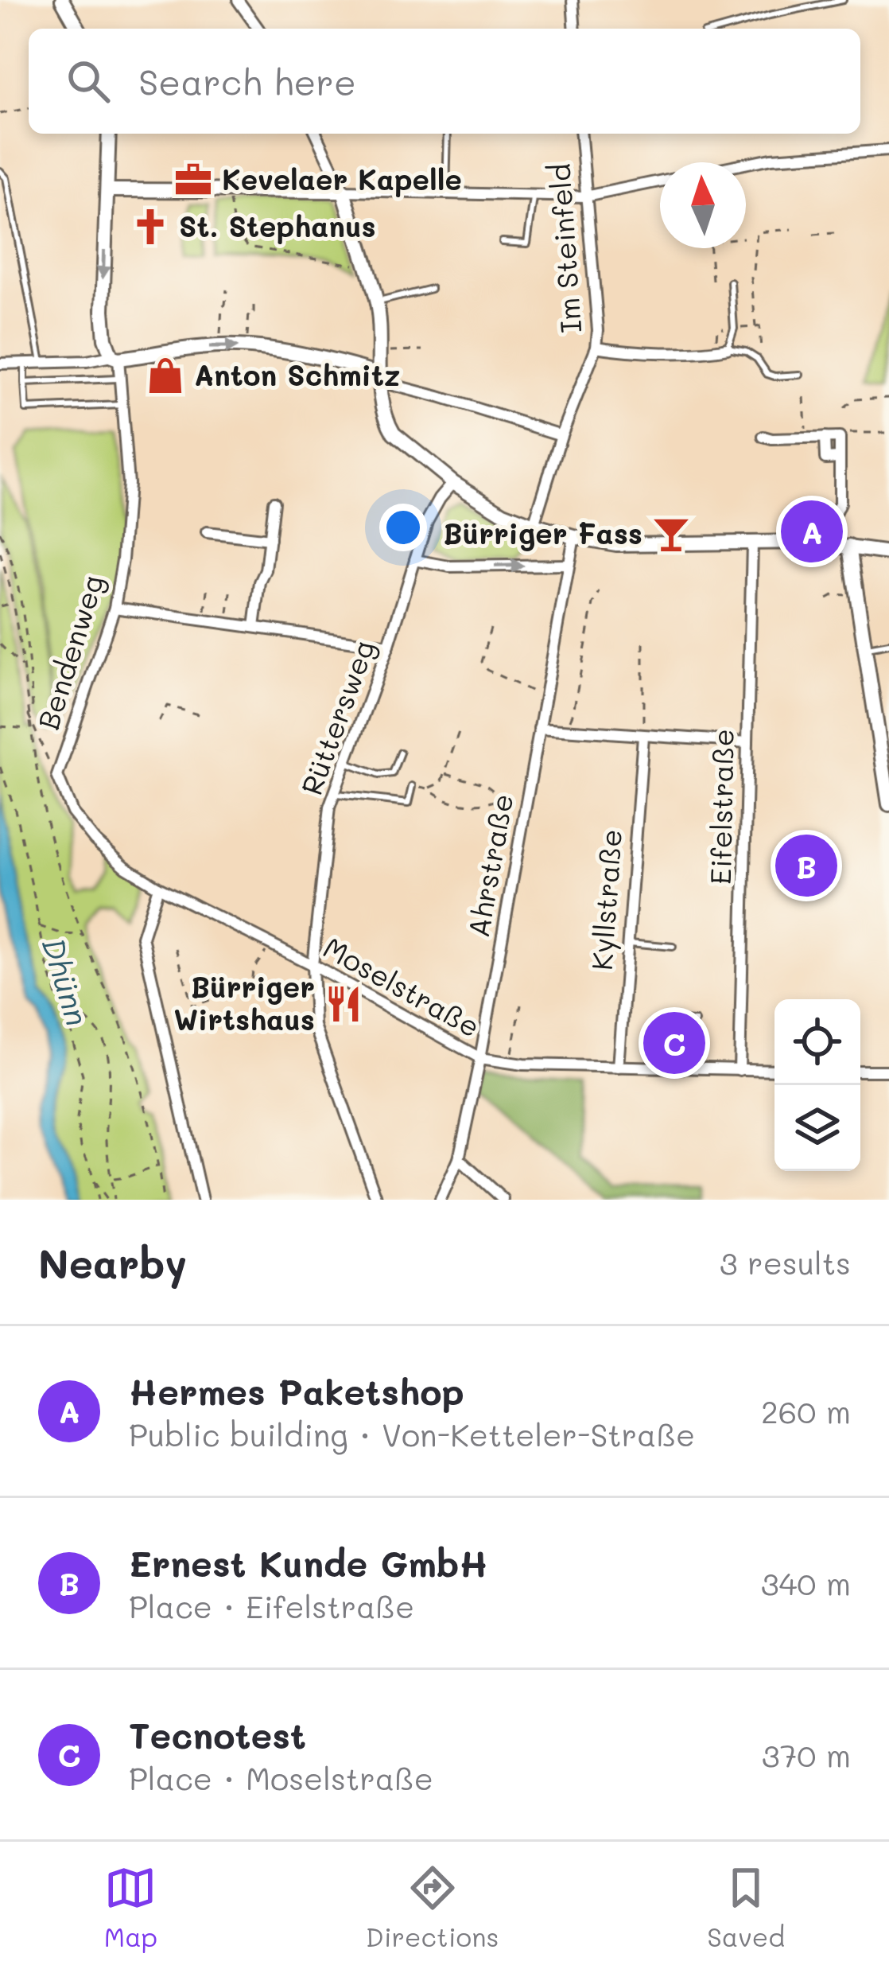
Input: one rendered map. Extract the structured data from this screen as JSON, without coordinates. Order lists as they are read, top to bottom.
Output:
{
  "streets": {
    "street": [
      "Im Steinfeld",
      "Bendenweg",
      "Rüttersweg",
      "Eifelstraße",
      "Ahrstraße",
      "Kyllstraße",
      "Moselstraße"
    ]
  },
  "crossings": [
    ["Bendenweg", "Moselstraße"],
    ["Rüttersweg", "Moselstraße"],
    ["Eifelstraße", "Moselstraße"],
    ["Ahrstraße", "Moselstraße"],
    ["Kyllstraße", "Moselstraße"]
  ],
  "water": ["Dhünn"],
  "places": {
    "office": ["Kevelaer Kapelle"],
    "church": ["St. Stephanus"],
    "shop": ["Anton Schmitz"],
    "bar": ["Bürriger Fass"],
    "restaurant": ["Bürriger Wirtshaus"]
  },
  "north": "top",
  "page": {
    "search": "Search here",
    "pins": ["A", "B", "C"],
    "heading": ["Nearby", "3 results"],
    "list": [
      {
        "mark": "A",
        "name": "Hermes Paketshop",
        "note": "Public building · Von-Ketteler-Straße",
        "value": "260 m"
      },
      {
        "mark": "B",
        "name": "Ernest Kunde GmbH",
        "note": "Place · Eifelstraße",
        "value": "340 m"
      },
      {
        "mark": "C",
        "name": "Tecnotest",
        "note": "Place · Moselstraße",
        "value": "370 m"
      }
    ],
    "nav": ["Map", "Directions", "Saved"]
  }
}
